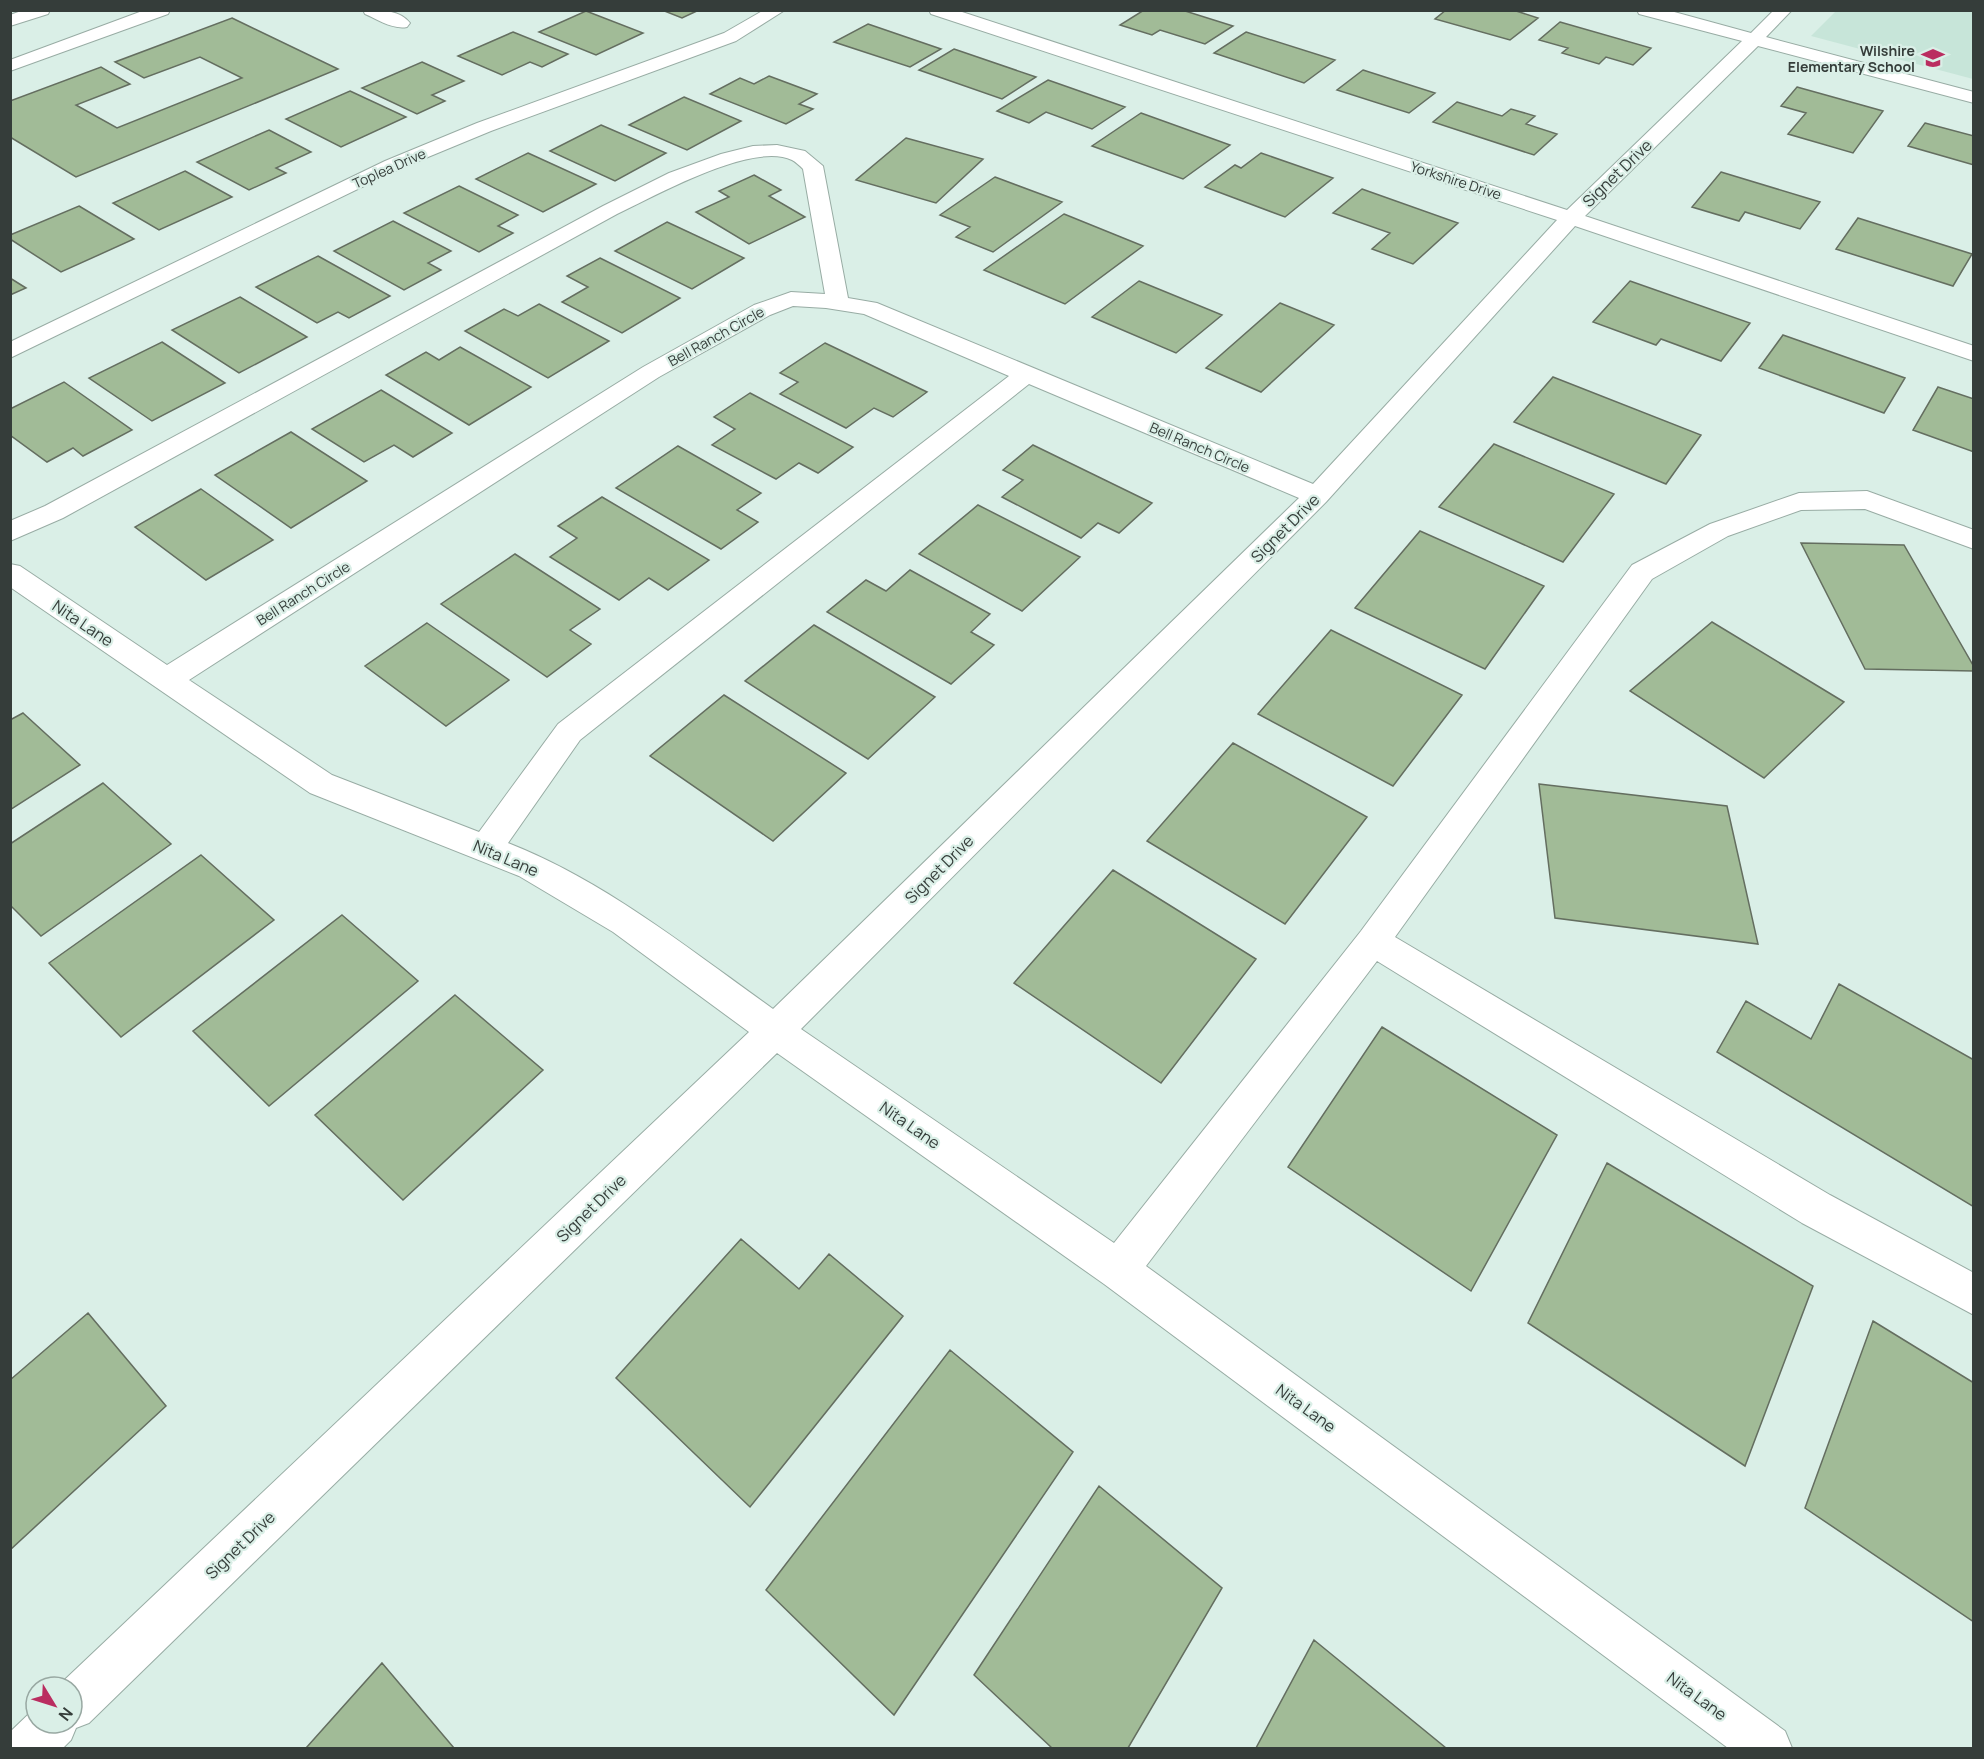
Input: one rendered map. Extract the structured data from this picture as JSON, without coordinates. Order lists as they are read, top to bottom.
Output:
{
  "streets": {
    "street": [
      "Toplea Drive",
      "Signet Drive",
      "Yorkshire Drive",
      "Bell Ranch Circle",
      "Nita Lane"
    ]
  },
  "crossings": [
    ["Signet Drive", "Yorkshire Drive"],
    ["Signet Drive", "Bell Ranch Circle"],
    ["Signet Drive", "Nita Lane"],
    ["Bell Ranch Circle", "Nita Lane"]
  ],
  "places": {
    "school or university": ["Wilshire Elementary School"]
  },
  "north": "bottom right"
}
